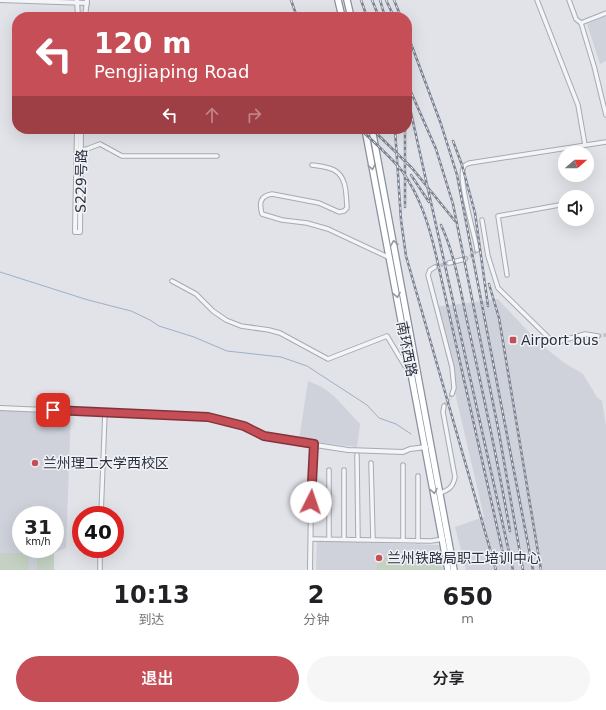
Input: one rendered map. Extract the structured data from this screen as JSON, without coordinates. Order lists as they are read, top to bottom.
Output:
{
  "streets": {
    "highway": ["南环西路"],
    "street": ["S229号路"]
  },
  "places": {
    "transit": ["Airport bus"],
    "other": ["兰州理工大学西校区", "兰州铁路局职工培训中心"]
  },
  "north": "right",
  "page": {
    "turn": ["120 m", "Pengjiaping Road"],
    "speed": "31 km/h",
    "limit": "40",
    "eta": [
      "10:13",
      "到达",
      "2",
      "分钟",
      "650",
      "m"
    ],
    "buttons": ["退出", "分享"]
  }
}
